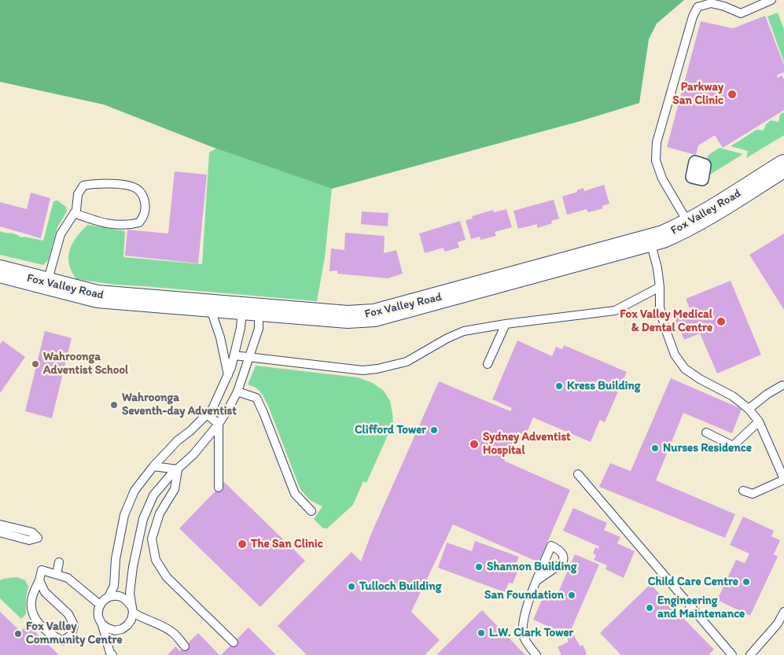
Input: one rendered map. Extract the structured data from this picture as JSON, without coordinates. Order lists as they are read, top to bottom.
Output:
{
  "streets": {
    "main road": ["Fox Valley Road"]
  },
  "places": [
    "Parkway San Clinic",
    "Fox Valley Medical & Dental Centre",
    "Wahroonga Adventist School",
    "Kress Building",
    "Wahroonga Seventh-day Adventist",
    "Clifford Tower",
    "Sydney Adventist Hospital",
    "Nurses Residence",
    "The San Clinic",
    "Shannon Building",
    "Child Care Centre",
    "Tulloch Building",
    "San Foundation",
    "Engineering and Maintenance",
    "L.W. Clark Tower",
    "Fox Valley Community Centre"
  ]
}
